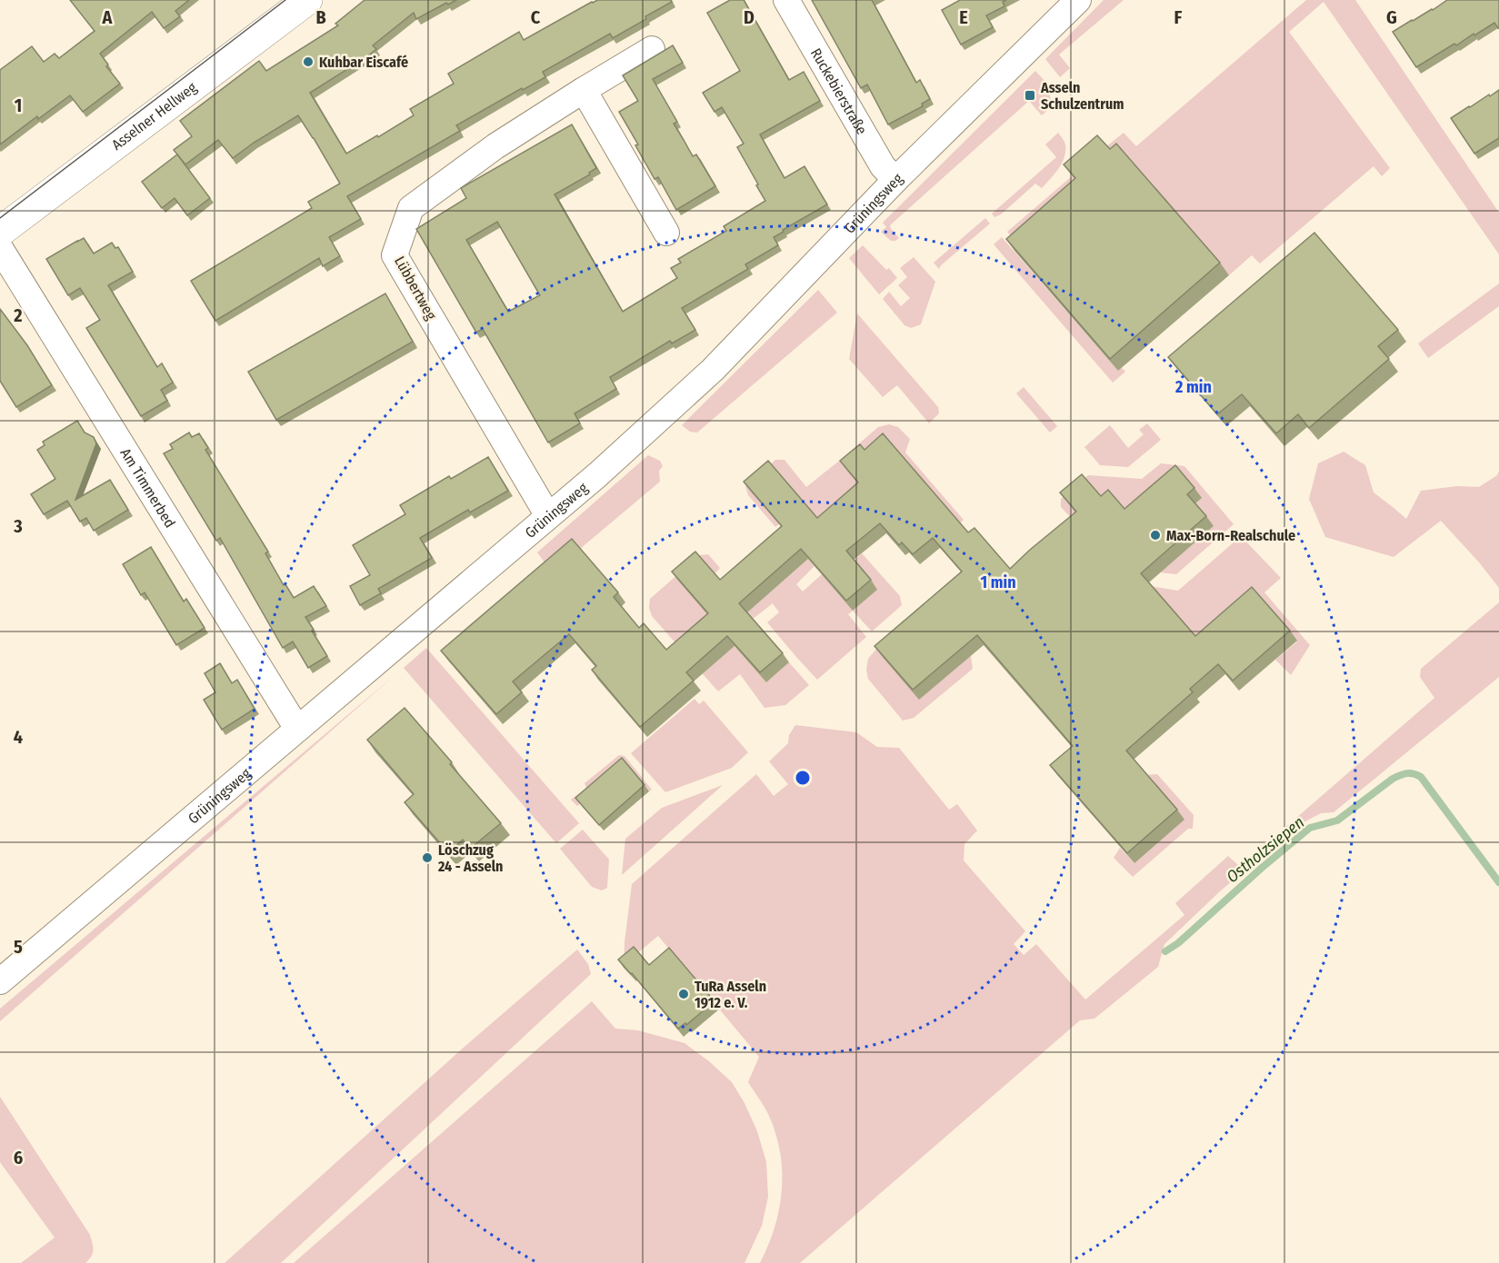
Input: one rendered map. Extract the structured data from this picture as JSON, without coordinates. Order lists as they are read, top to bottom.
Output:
{
  "streets": {
    "main road": ["Asselner Hellweg"],
    "street": [
      "Ruckebierstraße",
      "Grüningsweg",
      "Lübbertweg",
      "Am Timmerbed"
    ]
  },
  "crossings": [
    ["Ruckebierstraße", "Grüningsweg"],
    ["Grüningsweg", "Lübbertweg"],
    ["Grüningsweg", "Am Timmerbed"]
  ],
  "water": ["Ostholzsiepen"],
  "places": {
    "other": [
      "Kuhbar Eiscafé",
      "Max-Born-Realschule",
      "Löschzug 24 - Asseln",
      "TuRa Asseln 1912 e. V."
    ],
    "transit": ["Asseln Schulzentrum"]
  },
  "grid": {
    "columns": [
      "A",
      "B",
      "C",
      "D",
      "E",
      "F",
      "G"
    ],
    "rows": [
      "1",
      "2",
      "3",
      "4",
      "5",
      "6"
    ]
  },
  "rings": ["2 min", "1 min"]
}
